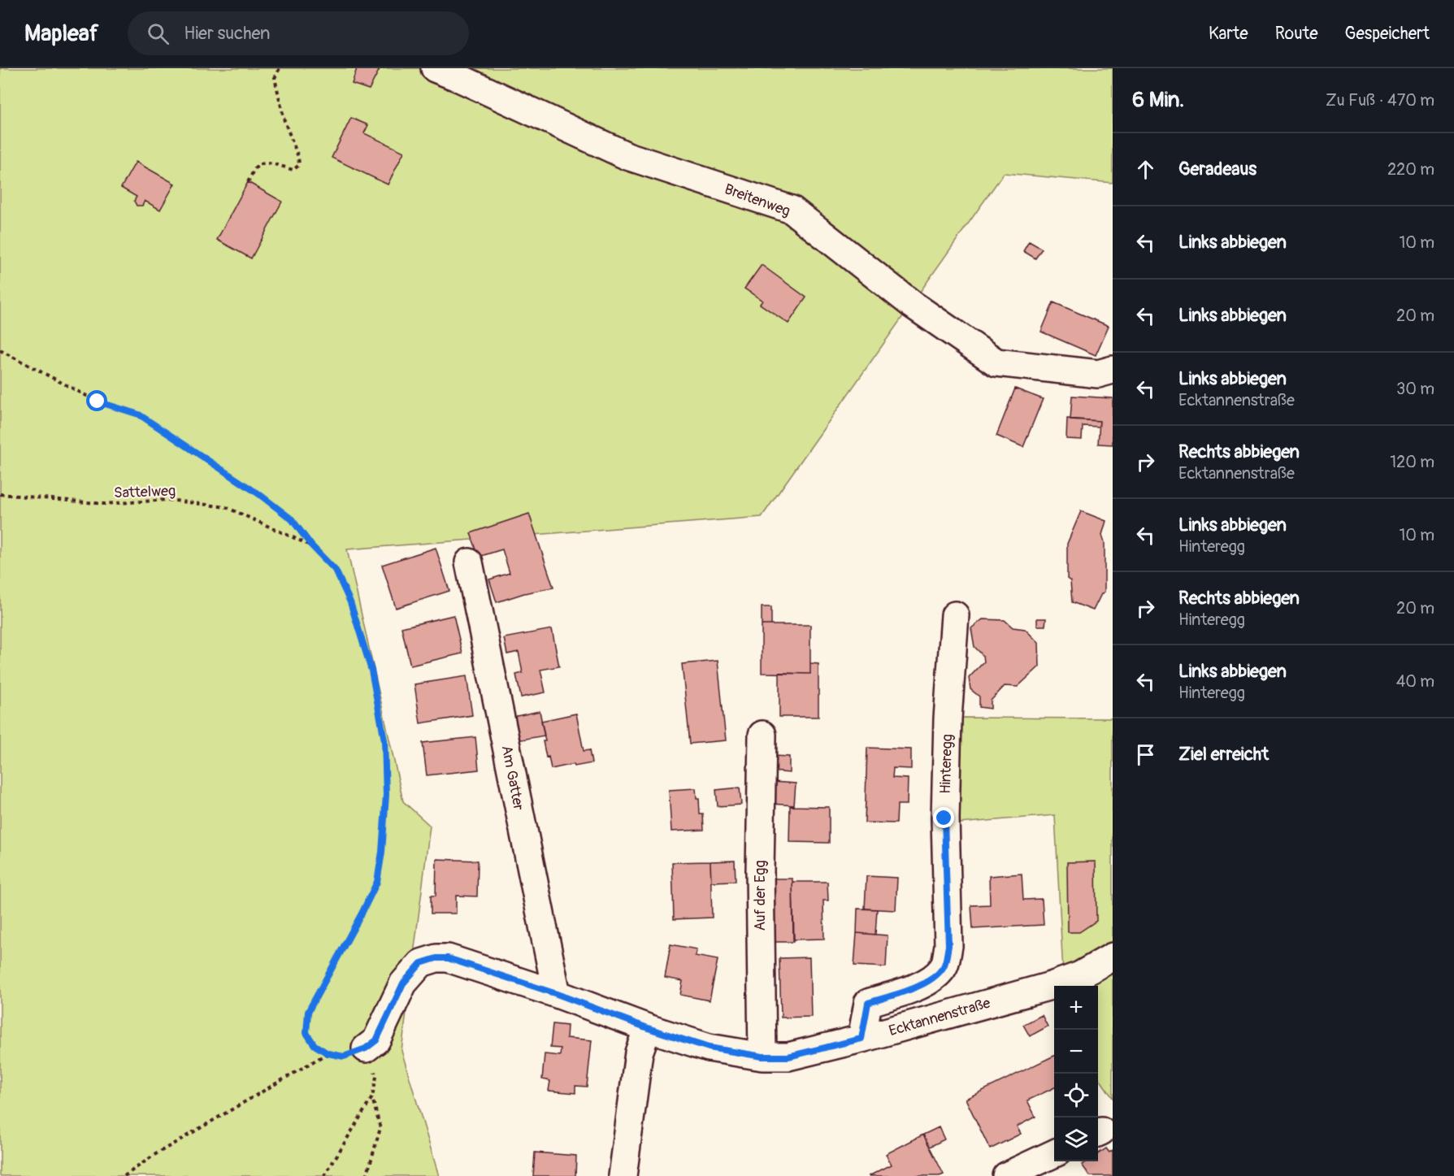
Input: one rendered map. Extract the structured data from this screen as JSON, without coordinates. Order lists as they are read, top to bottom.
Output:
{
  "streets": {
    "street": [
      "Breitenweg",
      "Hinteregg",
      "Am Gatter",
      "Auf der Egg",
      "Ecktannenstraße"
    ],
    "path": ["Sattelweg"]
  },
  "crossings": [
    ["Hinteregg", "Ecktannenstraße"],
    ["Am Gatter", "Ecktannenstraße"],
    ["Auf der Egg", "Ecktannenstraße"]
  ],
  "page": {
    "header": "Mapleaf",
    "search": "Hier suchen",
    "nav": ["Karte", "Route", "Gespeichert"],
    "heading": ["6 Min.", "Zu Fuß · 470 m"],
    "list": [
      ["Geradeaus", "220 m"],
      ["Links abbiegen", "10 m"],
      ["Links abbiegen", "20 m"],
      ["Links abbiegen", "Ecktannenstraße", "30 m"],
      ["Rechts abbiegen", "Ecktannenstraße", "120 m"],
      ["Links abbiegen", "Hinteregg", "10 m"],
      ["Rechts abbiegen", "Hinteregg", "20 m"],
      ["Links abbiegen", "Hinteregg", "40 m"],
      "Ziel erreicht"
    ],
    "map_buttons": ["+", "−"]
  }
}
